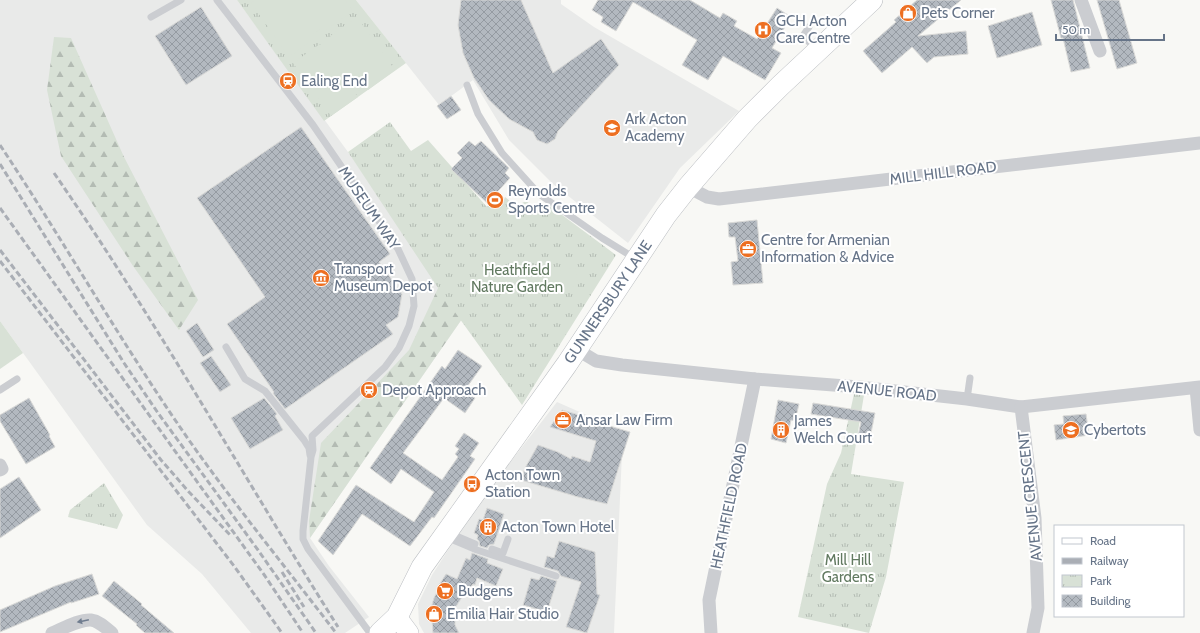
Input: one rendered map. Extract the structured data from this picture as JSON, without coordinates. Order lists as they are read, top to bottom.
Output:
{
  "streets": {
    "main road": ["GUNNERSBURY LANE"],
    "street": [
      "MILL HILL ROAD",
      "AVENUE ROAD",
      "AVENUE CRESCENT",
      "HEATHFIELD ROAD"
    ],
    "lane": ["MUSEUM WAY"]
  },
  "crossings": [
    ["MILL HILL ROAD", "GUNNERSBURY LANE"],
    ["GUNNERSBURY LANE", "AVENUE ROAD"],
    ["AVENUE ROAD", "AVENUE CRESCENT"],
    ["AVENUE ROAD", "HEATHFIELD ROAD"]
  ],
  "parks": ["Heathfield Nature Garden", "Mill Hill Gardens"],
  "places": {
    "shop": ["Pets Corner", "Emilia Hair Studio"],
    "hospital": ["GCH Acton Care Centre"],
    "station": ["Ealing End", "Depot Approach"],
    "school or university": ["Ark Acton Academy", "Cybertots"],
    "sports": ["Reynolds Sports Centre"],
    "office": ["Centre for Armenian Information & Advice", "Ansar Law Firm"],
    "museum": ["Transport Museum Depot"],
    "building": ["James Welch Court", "Acton Town Hotel"],
    "bus stop": ["Acton Town Station"],
    "supermarket": ["Budgens"]
  },
  "legend": [
    "Road",
    "Railway",
    "Park",
    "Building"
  ],
  "scale_bar": "50 m"
}
